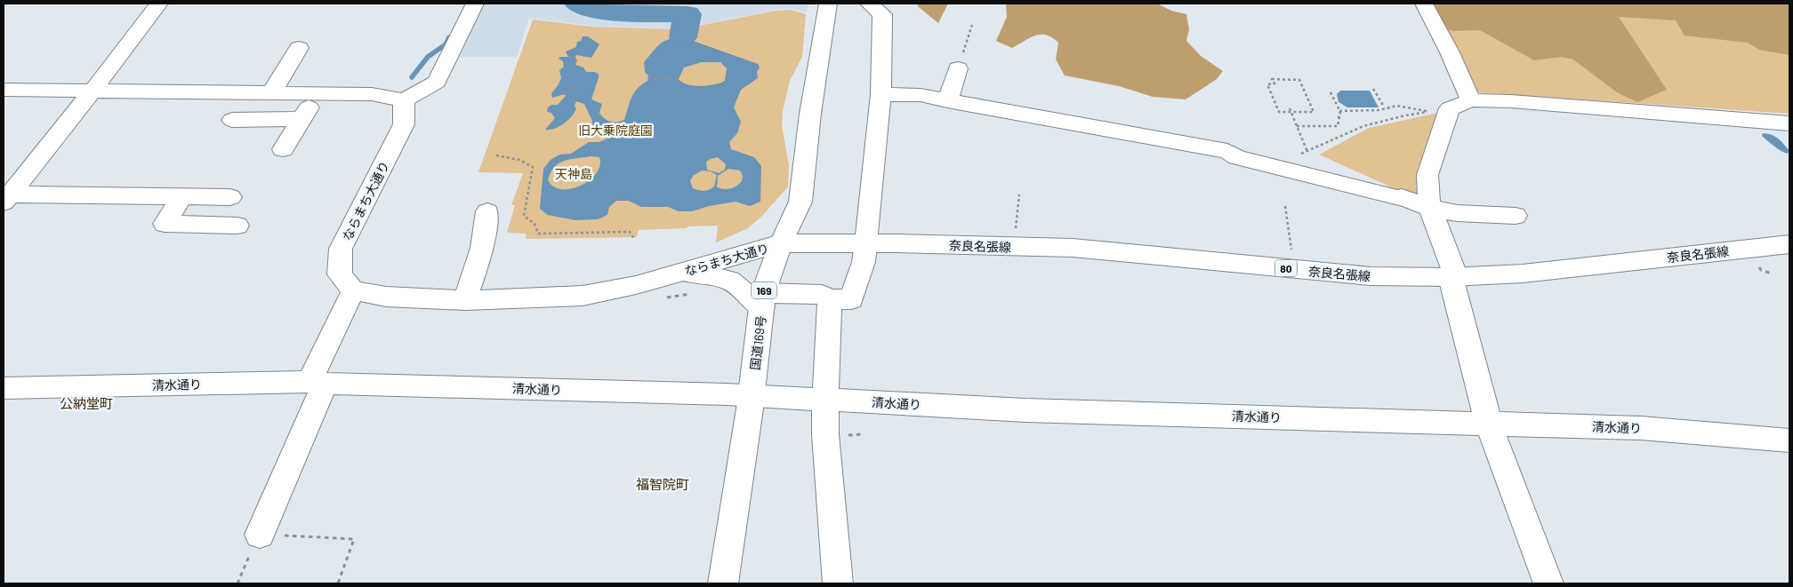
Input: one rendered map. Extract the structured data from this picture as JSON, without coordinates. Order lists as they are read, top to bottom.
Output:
{
  "streets": {
    "main road": [
      "ならまち大通り",
      "奈良名張線",
      "80",
      "169",
      "国道169号",
      "清水通り"
    ]
  },
  "crossings": [
    ["ならまち大通り", "奈良名張線"],
    ["ならまち大通り", "国道169号"],
    ["奈良名張線", "国道169号"],
    ["国道169号", "清水通り"]
  ],
  "districts": ["公納堂町", "福智院町"],
  "parks": ["旧大乗院庭園", "天神島"]
}
